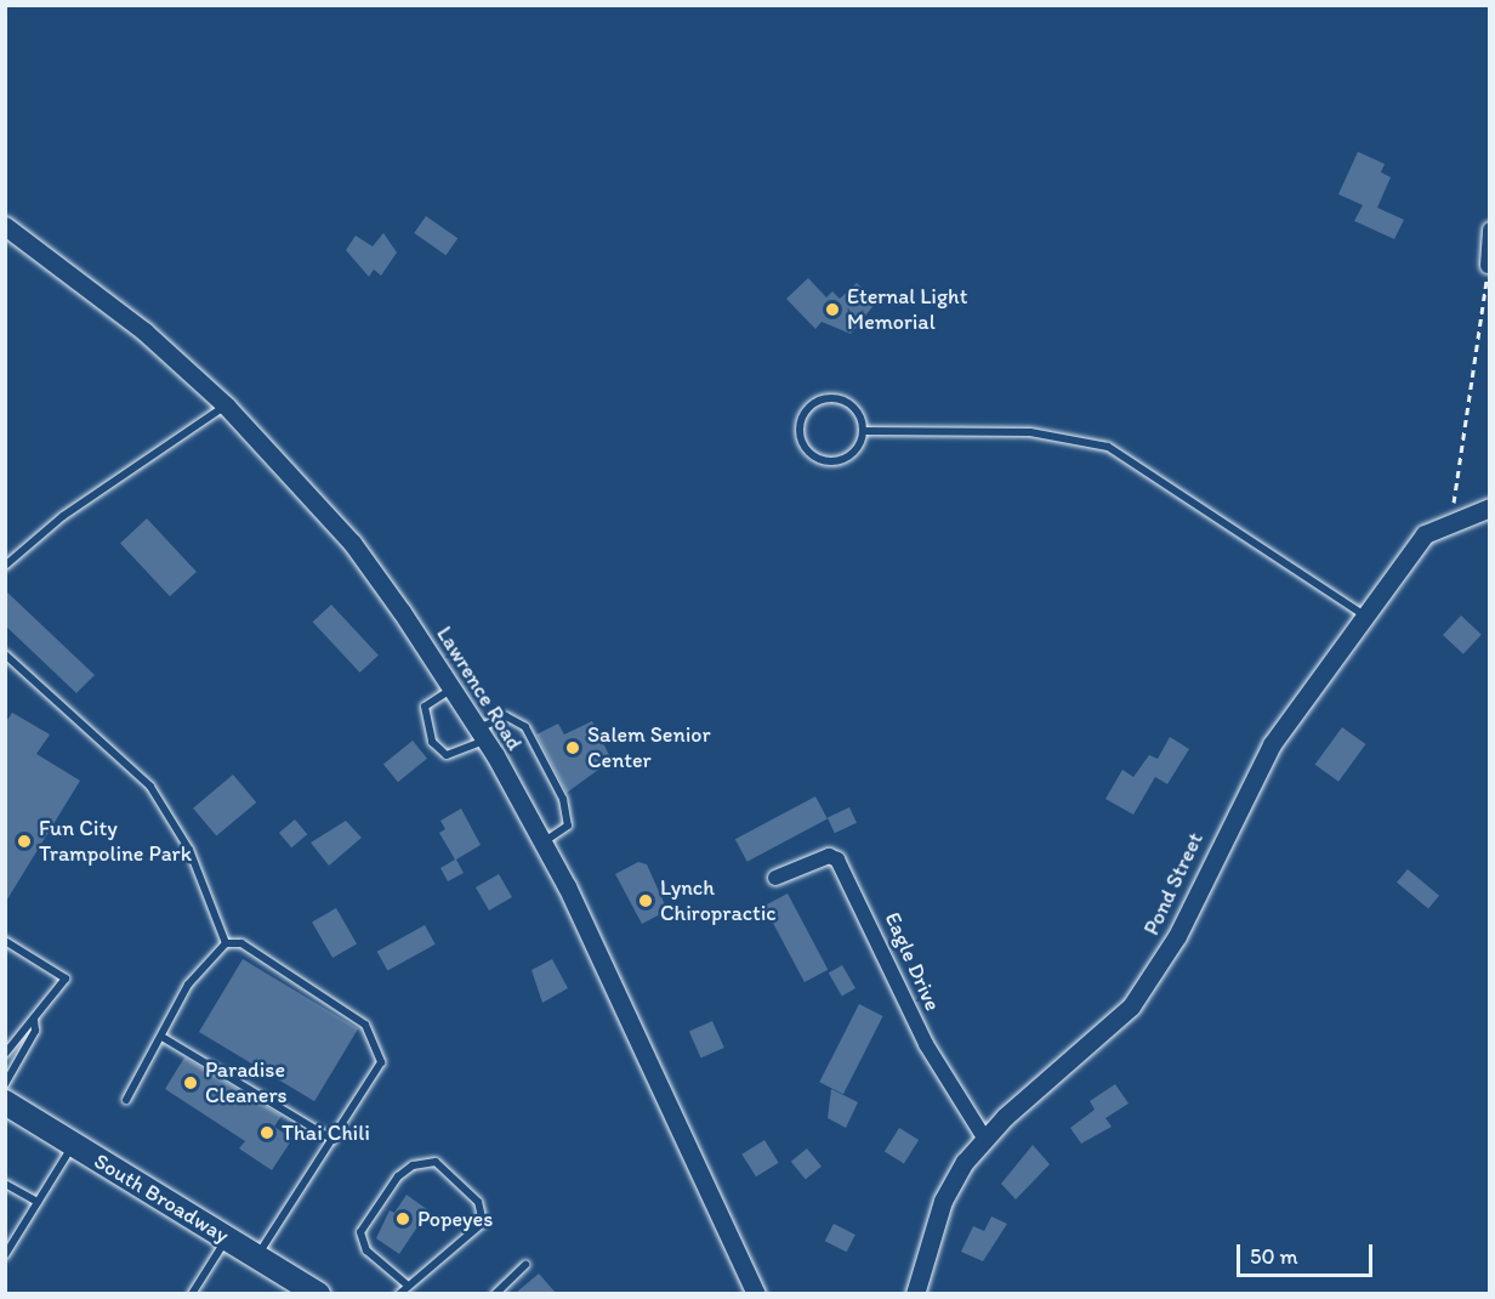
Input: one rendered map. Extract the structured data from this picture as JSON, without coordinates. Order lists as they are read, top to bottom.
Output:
{
  "streets": {
    "main road": ["South Broadway"],
    "street": ["Lawrence Road", "Pond Street", "Eagle Drive"]
  },
  "crossings": [
    ["Pond Street", "Eagle Drive"]
  ],
  "places": [
    "Eternal Light Memorial",
    "Salem Senior Center",
    "Fun City Trampoline Park",
    "Lynch Chiropractic",
    "Paradise Cleaners",
    "Thai Chili",
    "Popeyes"
  ],
  "scale_bar": "50 m"
}
